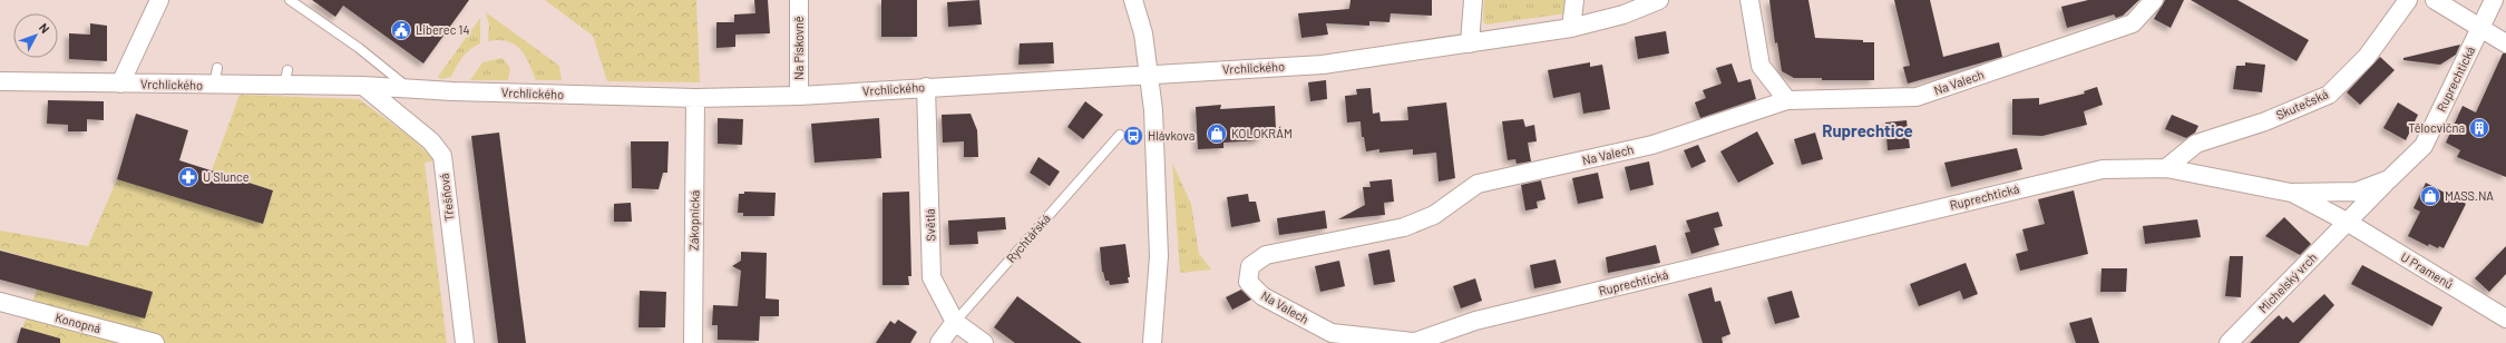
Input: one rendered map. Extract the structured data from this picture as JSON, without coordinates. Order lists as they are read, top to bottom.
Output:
{
  "streets": {
    "street": [
      "Na Pískovně",
      "Vrchlického",
      "Ruprechtická",
      "Na Valech",
      "Skutečská",
      "Třešňová",
      "Zákopnická",
      "Světlá",
      "Rychtářská",
      "U Pramenů",
      "Michelský vrch",
      "Konopná"
    ]
  },
  "crossings": [
    ["Na Pískovně", "Vrchlického"],
    ["Vrchlického", "Třešňová"],
    ["Vrchlického", "Zákopnická"],
    ["Vrchlického", "Světlá"],
    ["Ruprechtická", "Na Valech"],
    ["Ruprechtická", "Skutečská"],
    ["Ruprechtická", "Michelský vrch"],
    ["Světlá", "Rychtářská"],
    ["U Pramenů", "Michelský vrch"]
  ],
  "districts": ["Ruprechtice"],
  "places": {
    "public building": ["Liberec 14"],
    "building": ["Tělocvična"],
    "shop": ["KOLOKRÁM", "MASS.NA"],
    "bus stop": ["Hlávkova"],
    "pharmacy": ["U Slunce"]
  },
  "north": "top right"
}
